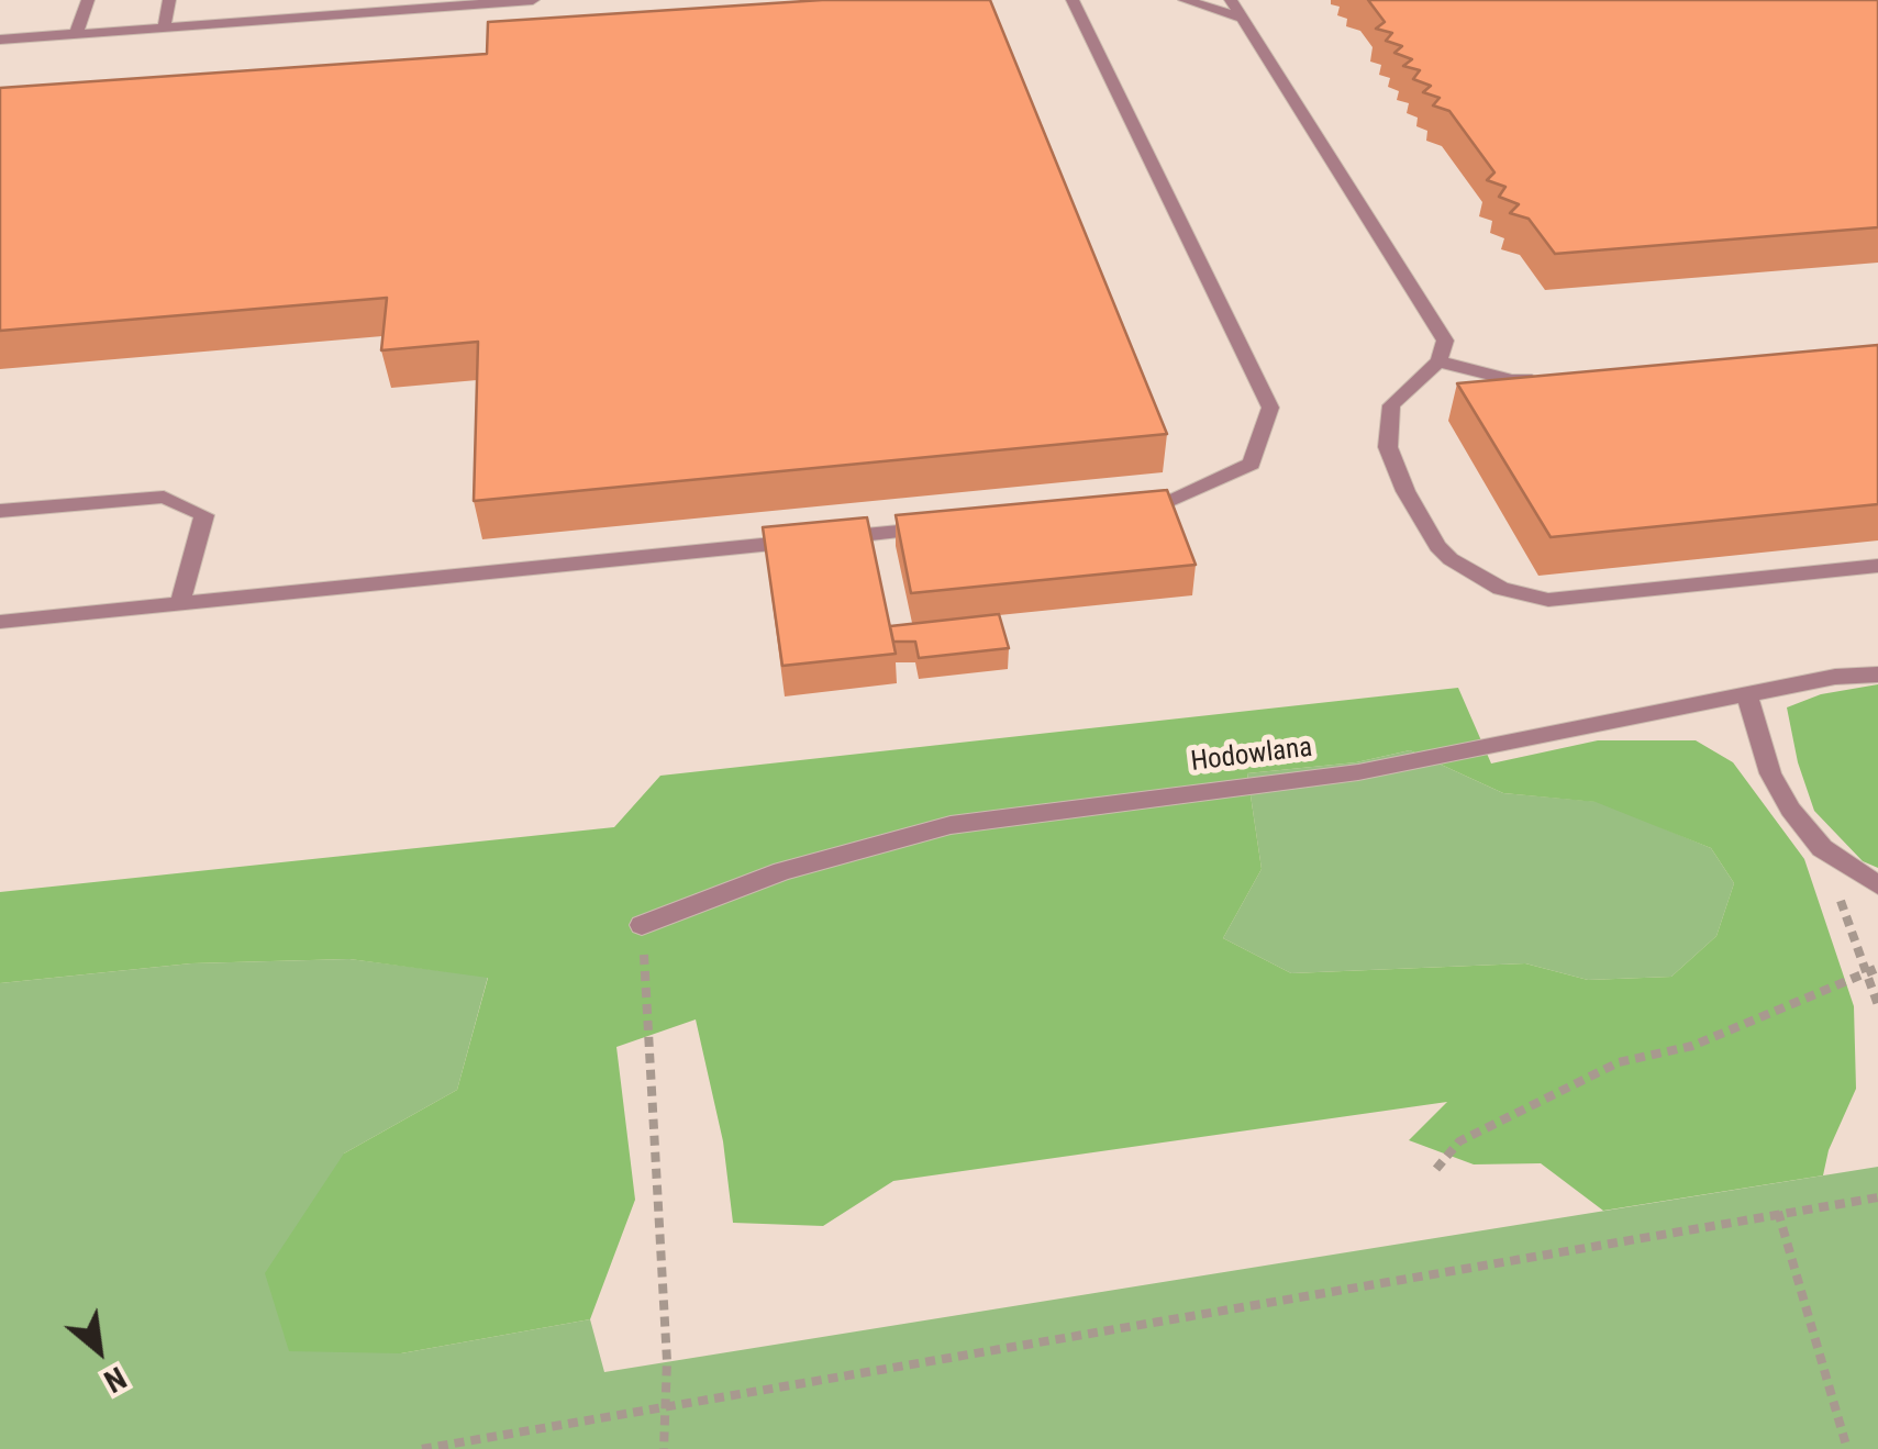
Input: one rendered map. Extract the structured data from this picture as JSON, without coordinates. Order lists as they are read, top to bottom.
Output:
{
  "streets": {
    "street": ["Hodowlana"]
  },
  "north": "bottom right"
}
